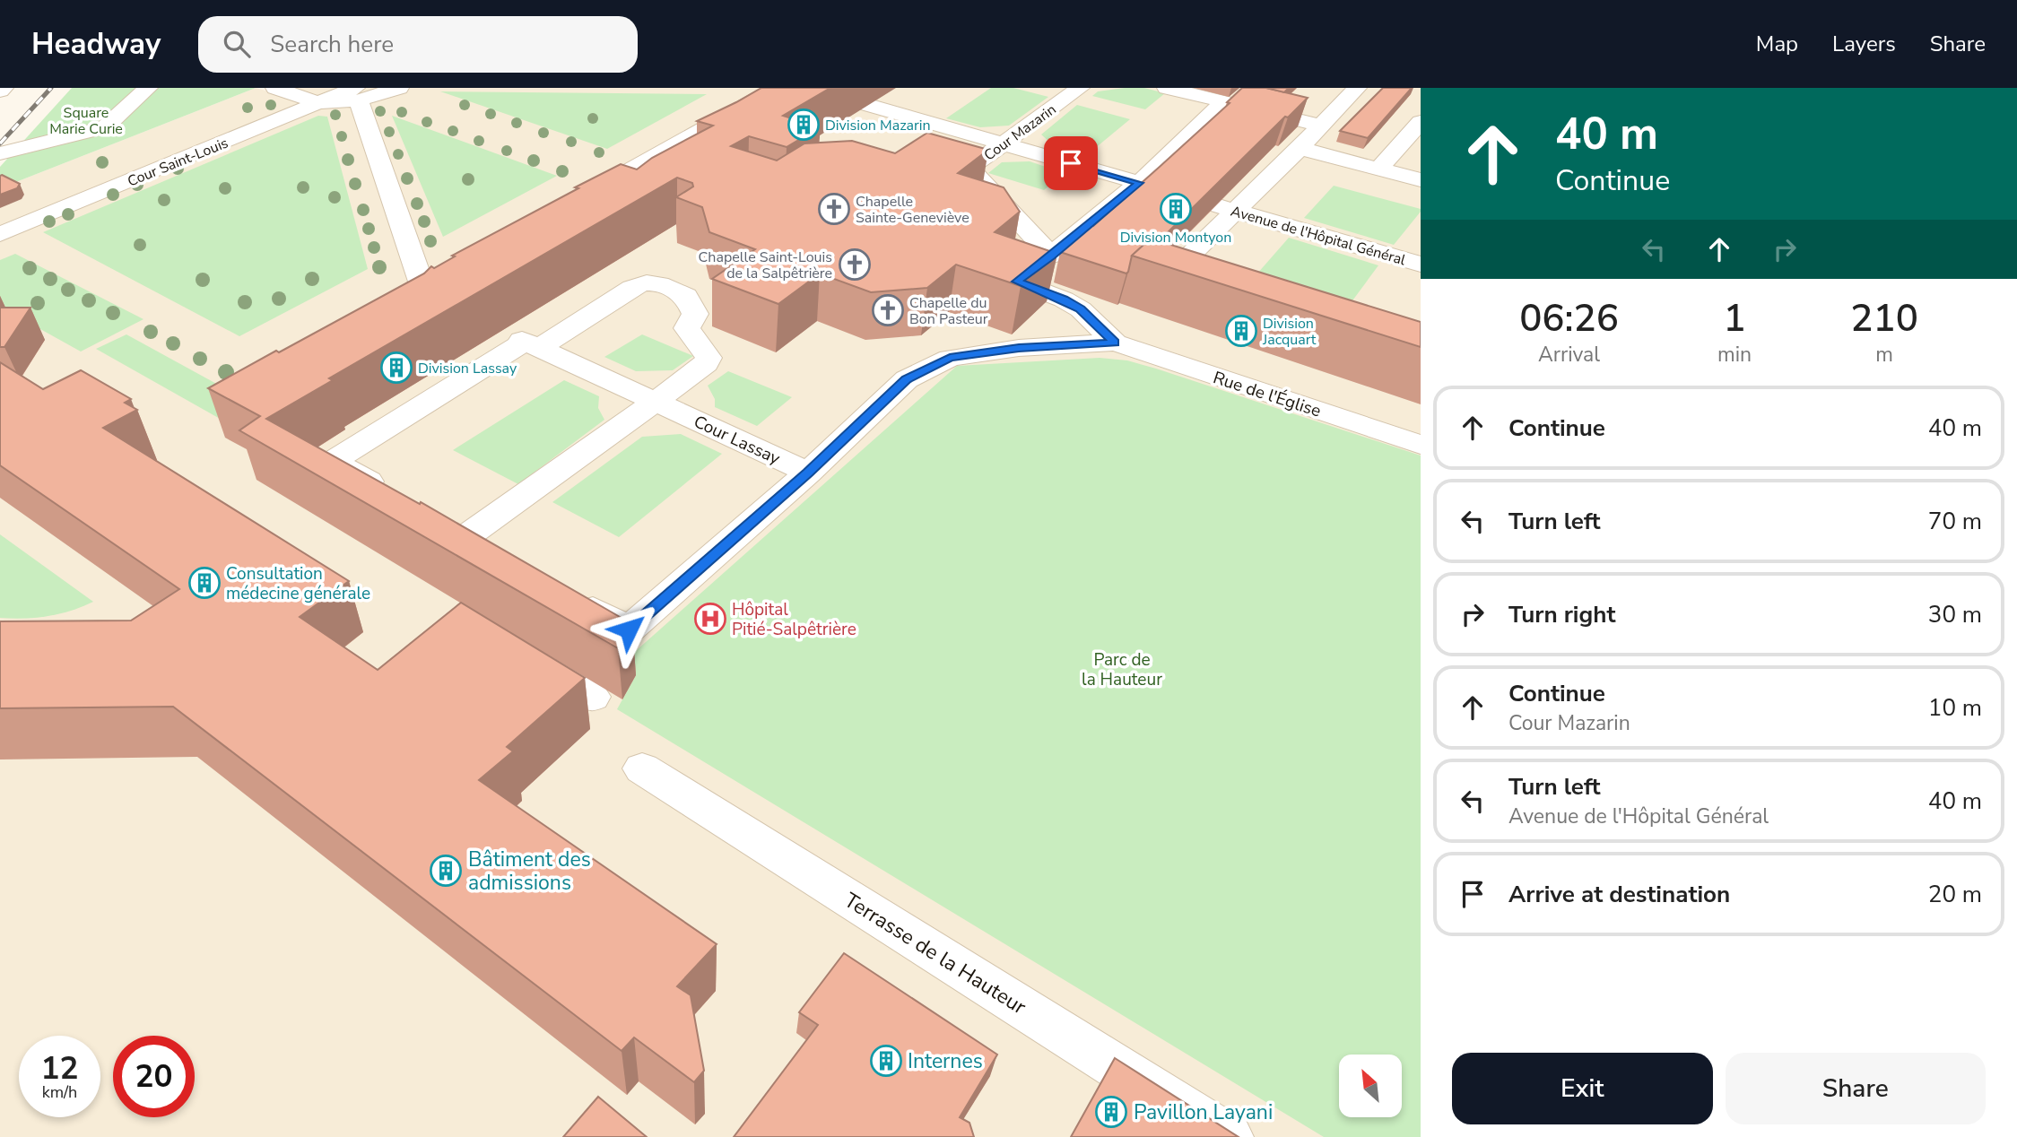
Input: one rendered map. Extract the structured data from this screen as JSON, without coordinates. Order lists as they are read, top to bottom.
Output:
{
  "streets": {
    "lane": [
      "Cour Mazarin",
      "Cour Saint-Louis",
      "Avenue de l'Hôpital Général",
      "Rue de l'Église",
      "Cour Lassay",
      "Terrasse de la Hauteur"
    ]
  },
  "parks": ["Square Marie Curie", "Parc de la Hauteur"],
  "places": {
    "building": [
      "Division Mazarin",
      "Division Montyon",
      "Division Jacquart",
      "Division Lassay",
      "Consultation médecine générale",
      "Bâtiment des admissions",
      "Internes",
      "Pavillon Layani"
    ],
    "church": ["Chapelle Sainte-Geneviève", "Chapelle Saint-Louis de la Salpêtrière", "Chapelle du Bon Pasteur"],
    "hospital": ["Hôpital Pitié-Salpêtrière"]
  },
  "north": "top left",
  "page": {
    "header": "Headway",
    "search": "Search here",
    "nav": ["Map", "Layers", "Share"],
    "turn": ["40 m", "Continue"],
    "eta": [
      "06:26",
      "Arrival",
      "1",
      "min",
      "210",
      "m"
    ],
    "list": [
      {
        "name": "Continue",
        "value": "40 m"
      },
      {
        "name": "Turn left",
        "value": "70 m"
      },
      {
        "name": "Turn right",
        "value": "30 m"
      },
      {
        "name": "Continue",
        "note": "Cour Mazarin",
        "value": "10 m"
      },
      {
        "name": "Turn left",
        "note": "Avenue de l'Hôpital Général",
        "value": "40 m"
      },
      {
        "name": "Arrive at destination",
        "value": "20 m"
      }
    ],
    "speed": "12 km/h",
    "limit": "20",
    "buttons": ["Exit", "Share"]
  }
}
